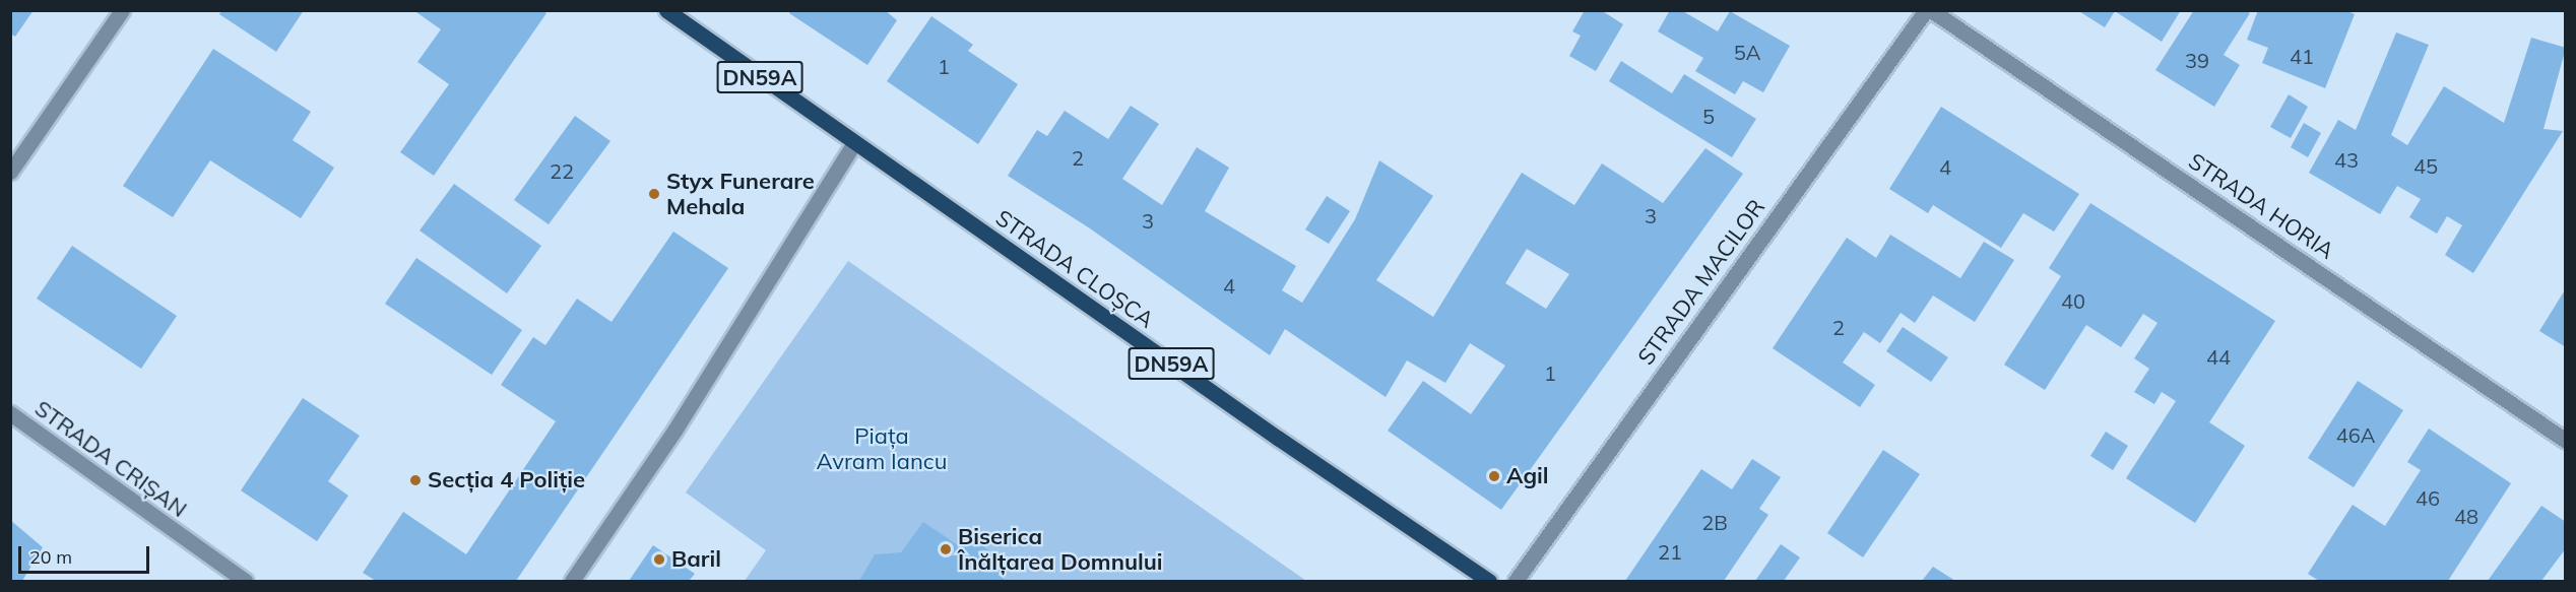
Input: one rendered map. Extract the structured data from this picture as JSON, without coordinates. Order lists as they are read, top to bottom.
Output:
{
  "streets": {
    "main road": ["DN59A", "STRADA CLOȘCA"],
    "street": ["STRADA HORIA", "STRADA MACILOR", "STRADA CRIȘAN"]
  },
  "parks": ["Piața Avram Iancu"],
  "places": [
    "Styx Funerare Mehala",
    "Agil",
    "Secția 4 Poliție",
    "Biserica Înălțarea Domnului",
    "Baril"
  ],
  "house_numbers": [
    "5A",
    "41",
    "39",
    "1",
    "5",
    "2",
    "43",
    "45",
    "4",
    "22",
    "3",
    "3",
    "4",
    "40",
    "2",
    "44",
    "1",
    "46A",
    "46",
    "48",
    "2B",
    "21"
  ],
  "scale_bar": "20 m"
}
